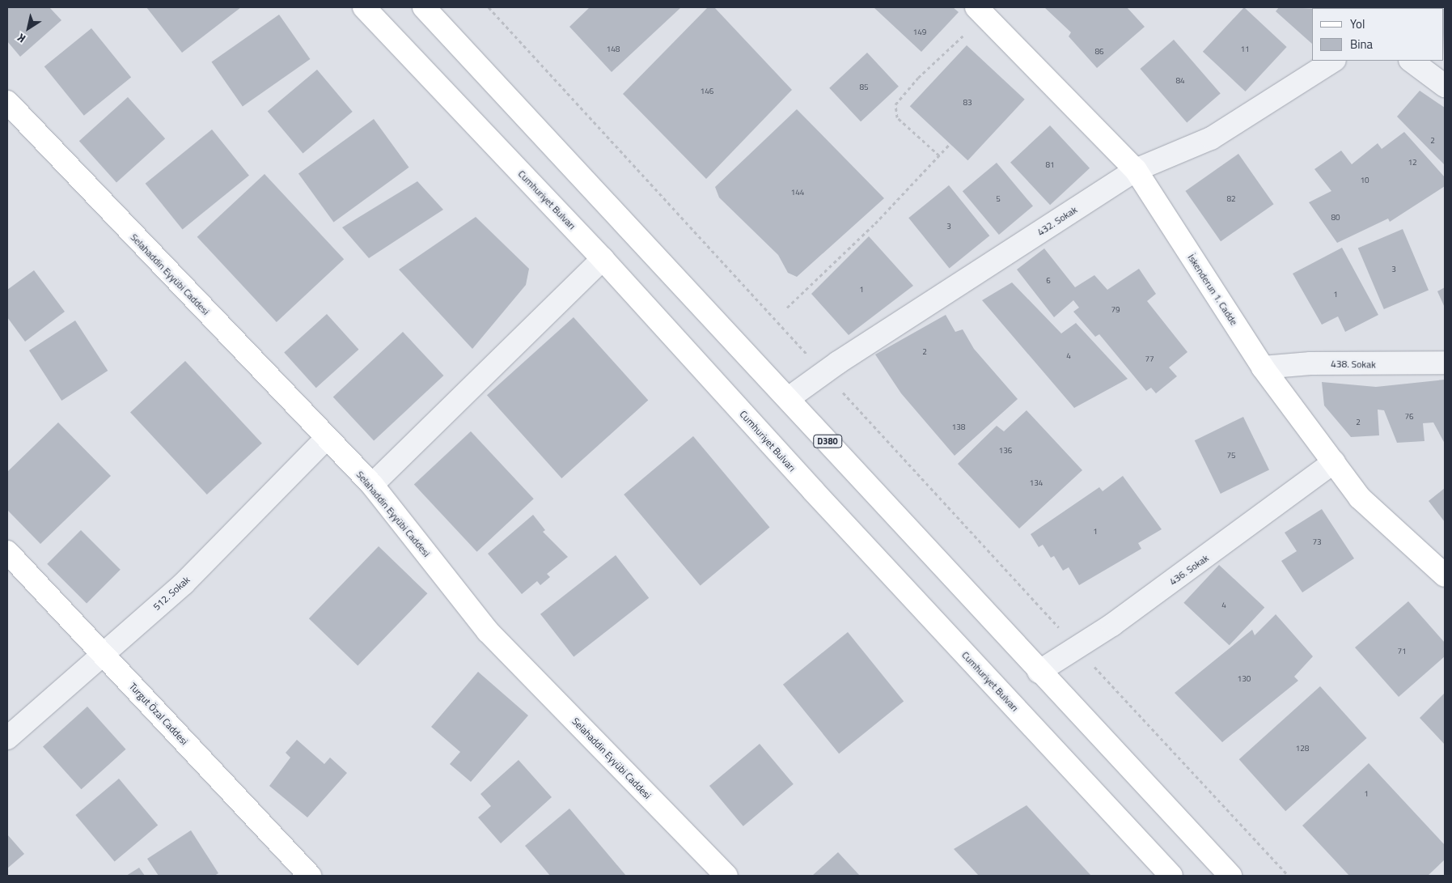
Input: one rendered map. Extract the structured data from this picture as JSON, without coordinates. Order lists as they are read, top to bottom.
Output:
{
  "streets": {
    "main road": [
      "Cumhuriyet Bulvarı",
      "Selahaddin Eyyübi Caddesi",
      "İskenderun 1. Cadde",
      "D380",
      "Turgut Özal Caddesi"
    ],
    "street": [
      "432. Sokak",
      "438. Sokak",
      "436. Sokak",
      "512. Sokak"
    ]
  },
  "crossings": [
    ["432. Sokak", "İskenderun 1. Cadde"],
    ["432. Sokak", "D380"],
    ["Selahaddin Eyyübi Caddesi", "512. Sokak"],
    ["İskenderun 1. Cadde", "438. Sokak"],
    ["İskenderun 1. Cadde", "436. Sokak"],
    ["D380", "436. Sokak"],
    ["512. Sokak", "Turgut Özal Caddesi"]
  ],
  "house_numbers": [
    "149",
    "148",
    "11",
    "86",
    "84",
    "85",
    "146",
    "83",
    "2",
    "12",
    "81",
    "10",
    "144",
    "5",
    "82",
    "80",
    "3",
    "3",
    "6",
    "1",
    "1",
    "79",
    "2",
    "4",
    "77",
    "76",
    "2",
    "138",
    "136",
    "75",
    "134",
    "1",
    "73",
    "4",
    "71",
    "130",
    "128",
    "1"
  ],
  "legend": ["Yol", "Bina"],
  "north": "bottom left"
}
